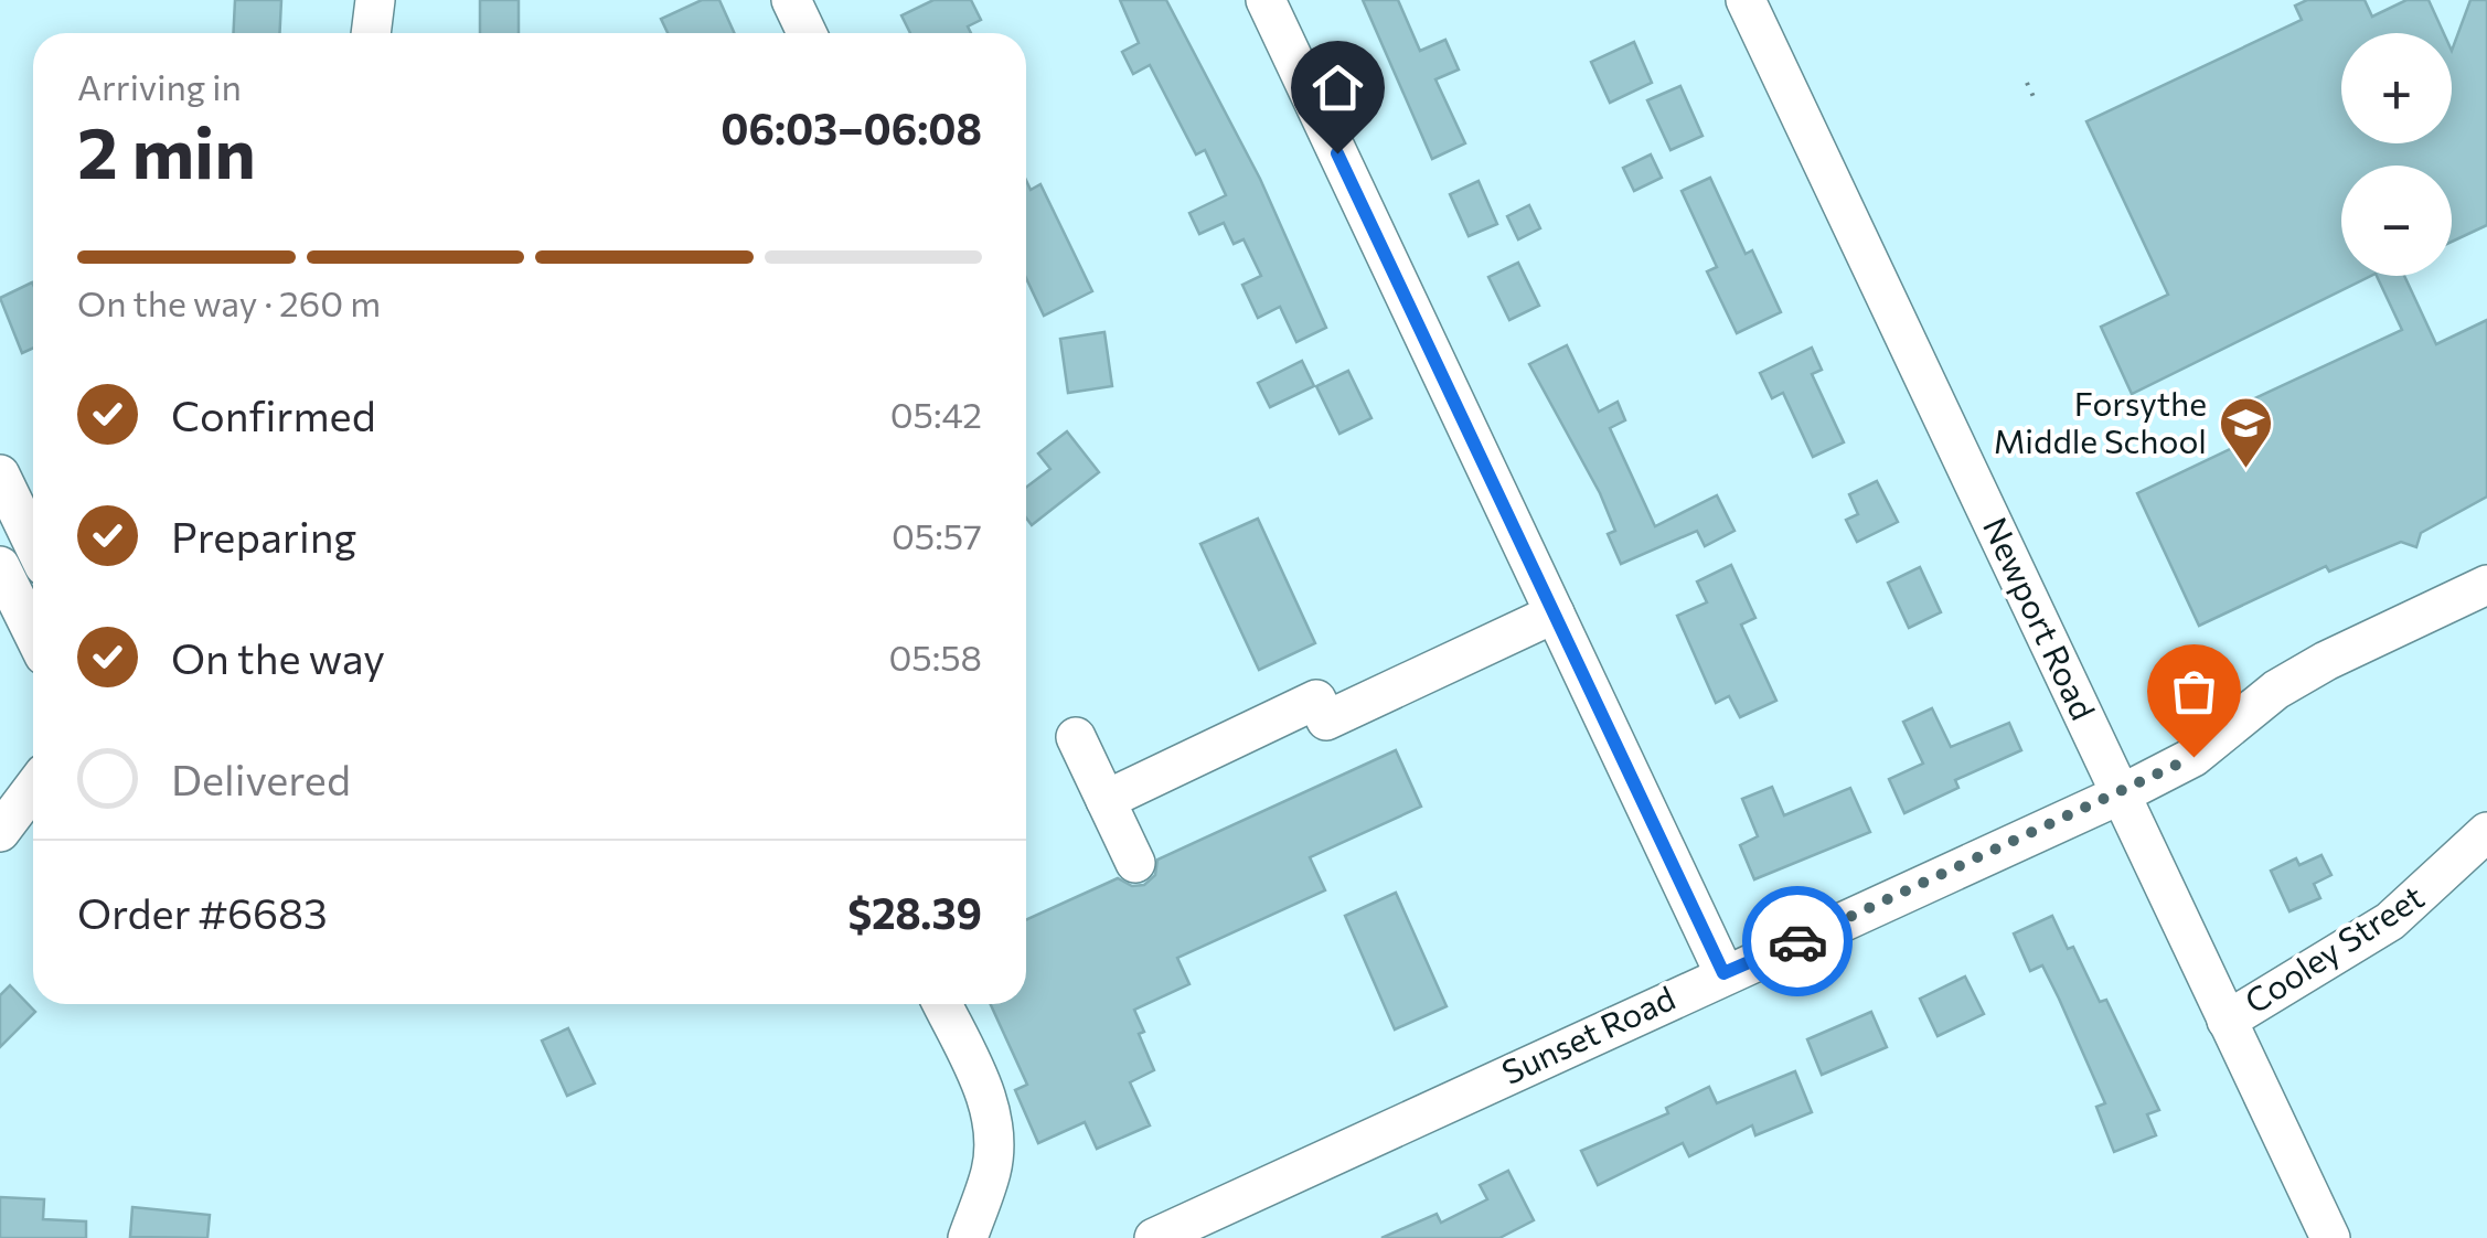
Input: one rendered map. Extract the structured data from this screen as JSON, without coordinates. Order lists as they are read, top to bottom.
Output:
{
  "streets": {
    "street": ["Newport Road", "Cooley Street", "Sunset Road"]
  },
  "crossings": [
    ["Newport Road", "Cooley Street"],
    ["Newport Road", "Sunset Road"]
  ],
  "places": {
    "school or university": ["Forsythe Middle School"]
  },
  "page": {
    "map_buttons": ["+", "−"],
    "heading": ["2 min", "Arriving in", "06:03–06:08"],
    "panel": ["Order #6683", "$28.39"],
    "bar": "On the way · 260 m",
    "list": [
      ["Confirmed", "05:42"],
      ["Preparing", "05:57"],
      ["On the way", "05:58"],
      "Delivered"
    ]
  }
}
